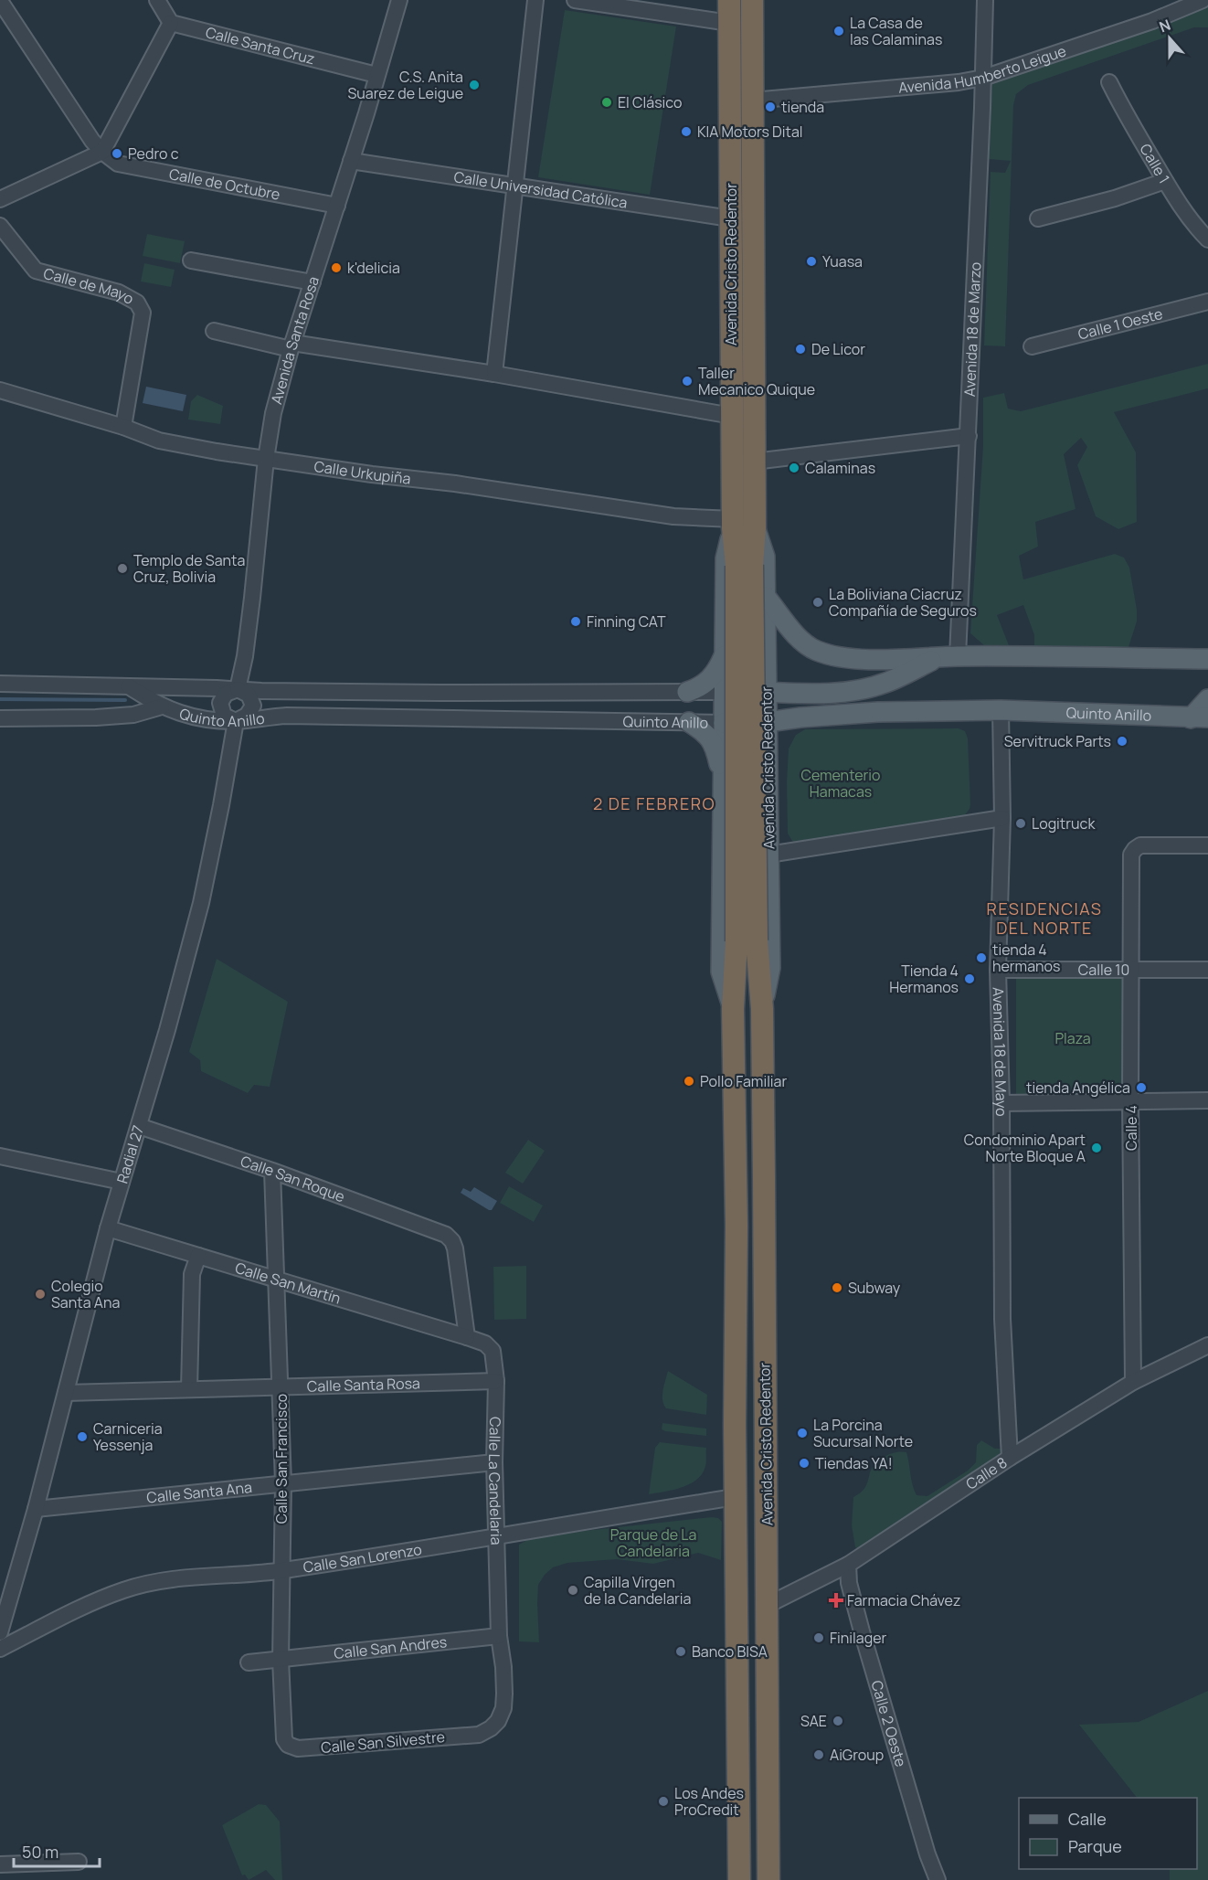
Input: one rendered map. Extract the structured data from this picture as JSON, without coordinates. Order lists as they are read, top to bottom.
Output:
{
  "streets": {
    "highway": ["Avenida Cristo Redentor"],
    "main road": ["Quinto Anillo"],
    "street": [
      "Calle Santa Cruz",
      "Avenida Humberto Leigue",
      "Calle 1",
      "Calle de Octubre",
      "Calle Universidad Católica",
      "Calle de Mayo",
      "Calle 1 Oeste",
      "Avenida 18 de Marzo",
      "Avenida Santa Rosa",
      "Calle Urkupiña",
      "Calle 10",
      "Avenida 18 de Mayo",
      "Calle 4",
      "Radial 27",
      "Calle San Roque",
      "Calle San Martín",
      "Calle Santa Rosa",
      "Calle San Francisco",
      "Calle 8",
      "Calle La Candelaria",
      "Calle Santa Ana",
      "Calle San Lorenzo",
      "Calle San Andres",
      "Calle 2 Oeste",
      "Calle San Silvestre"
    ]
  },
  "crossings": [
    ["Calle Santa Cruz", "Avenida Santa Rosa"],
    ["Avenida Humberto Leigue", "Avenida Cristo Redentor"],
    ["Avenida Humberto Leigue", "Avenida 18 de Marzo"],
    ["Calle de Octubre", "Avenida Santa Rosa"],
    ["Calle Universidad Católica", "Avenida Cristo Redentor"],
    ["Calle Universidad Católica", "Avenida Santa Rosa"],
    ["Avenida Cristo Redentor", "Calle Urkupiña"],
    ["Avenida Cristo Redentor", "Quinto Anillo"],
    ["Avenida Cristo Redentor", "Calle 8"],
    ["Avenida Cristo Redentor", "Calle San Lorenzo"],
    ["Calle de Mayo", "Calle Urkupiña"],
    ["Avenida 18 de Marzo", "Quinto Anillo"],
    ["Avenida Santa Rosa", "Calle Urkupiña"],
    ["Avenida Santa Rosa", "Quinto Anillo"],
    ["Avenida Santa Rosa", "Radial 27"],
    ["Quinto Anillo", "Avenida 18 de Mayo"],
    ["Quinto Anillo", "Radial 27"],
    ["Calle 10", "Avenida 18 de Mayo"],
    ["Calle 10", "Calle 4"],
    ["Avenida 18 de Mayo", "Calle 8"],
    ["Calle 4", "Calle 8"],
    ["Radial 27", "Calle San Roque"],
    ["Radial 27", "Calle San Martín"],
    ["Radial 27", "Calle Santa Rosa"],
    ["Radial 27", "Calle Santa Ana"],
    ["Calle San Roque", "Calle San Martín"],
    ["Calle San Roque", "Calle San Francisco"],
    ["Calle San Roque", "Calle La Candelaria"],
    ["Calle San Martín", "Calle San Francisco"],
    ["Calle San Martín", "Calle La Candelaria"],
    ["Calle Santa Rosa", "Calle San Francisco"],
    ["Calle Santa Rosa", "Calle La Candelaria"],
    ["Calle San Francisco", "Calle Santa Ana"],
    ["Calle San Francisco", "Calle San Lorenzo"],
    ["Calle San Francisco", "Calle San Andres"],
    ["Calle San Francisco", "Calle San Silvestre"],
    ["Calle 8", "Calle 2 Oeste"],
    ["Calle La Candelaria", "Calle Santa Ana"],
    ["Calle La Candelaria", "Calle San Lorenzo"],
    ["Calle La Candelaria", "Calle San Andres"],
    ["Calle La Candelaria", "Calle San Silvestre"]
  ],
  "districts": ["2 DE FEBRERO", "RESIDENCIAS DEL NORTE"],
  "parks": ["Cementerio Hamacas", "Plaza", "Parque de La Candelaria"],
  "places": {
    "other": [
      "La Casa de las Calaminas",
      "C.S. Anita Suarez de Leigue",
      "El Clásico",
      "tienda",
      "KIA Motors Dital",
      "Pedro c",
      "Yuasa",
      "k'delicia",
      "De Licor",
      "Taller Mecanico Quique",
      "Calaminas",
      "Templo de Santa Cruz, Bolivia",
      "La Boliviana Ciacruz Compañía de Seguros",
      "Finning CAT",
      "Servitruck Parts",
      "Logitruck",
      "tienda 4 hermanos",
      "Tienda 4 Hermanos",
      "Pollo Familiar",
      "tienda Angélica",
      "Condominio Apart Norte Bloque A",
      "Subway",
      "Colegio Santa Ana",
      "La Porcina Sucursal Norte",
      "Carniceria Yessenja",
      "Tiendas YA!",
      "Capilla Virgen de la Candelaria",
      "Finilager",
      "Banco BISA",
      "SAE",
      "AiGroup",
      "Los Andes ProCredit"
    ],
    "health": ["Farmacia Chávez"]
  },
  "legend": ["Calle", "Parque"],
  "scale_bar": "50 m",
  "north": "top"
}
